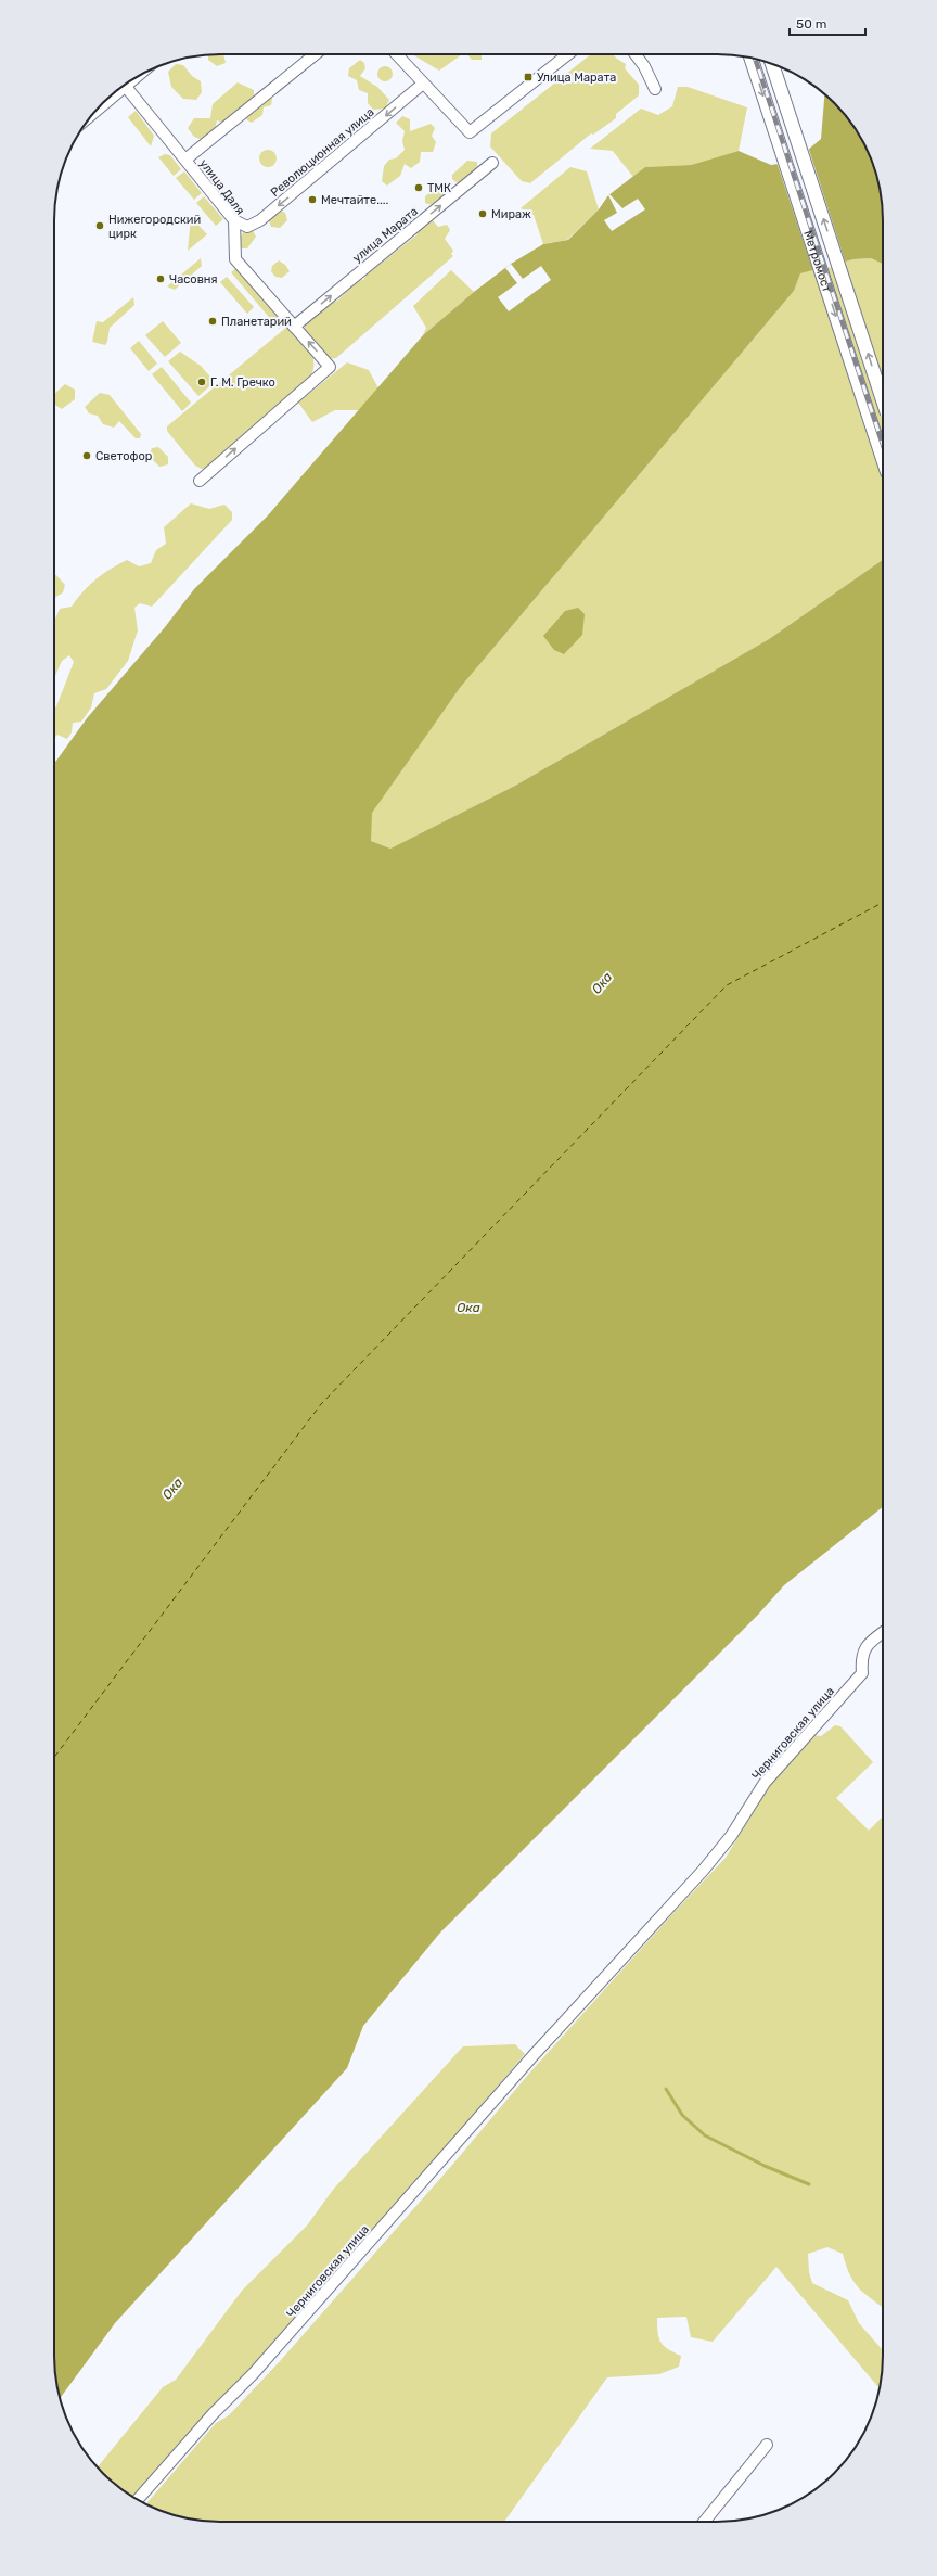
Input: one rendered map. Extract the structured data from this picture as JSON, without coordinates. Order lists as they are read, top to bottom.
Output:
{
  "streets": {
    "main road": ["Метромост"],
    "street": [
      "Революционная улица",
      "улица Даля",
      "улица Марата",
      "Черниговская улица"
    ]
  },
  "crossings": [
    ["Революционная улица", "улица Даля"],
    ["улица Даля", "улица Марата"]
  ],
  "one_way": ["улица Марата"],
  "water": ["Ока"],
  "places": {
    "transit": ["Улица Марата"],
    "other": [
      "ТМК",
      "Мечтайте....",
      "Мираж",
      "Нижегородский цирк",
      "Часовня",
      "Планетарий",
      "Г. М. Гречко",
      "Светофор"
    ]
  },
  "scale_bar": "50 m"
}
